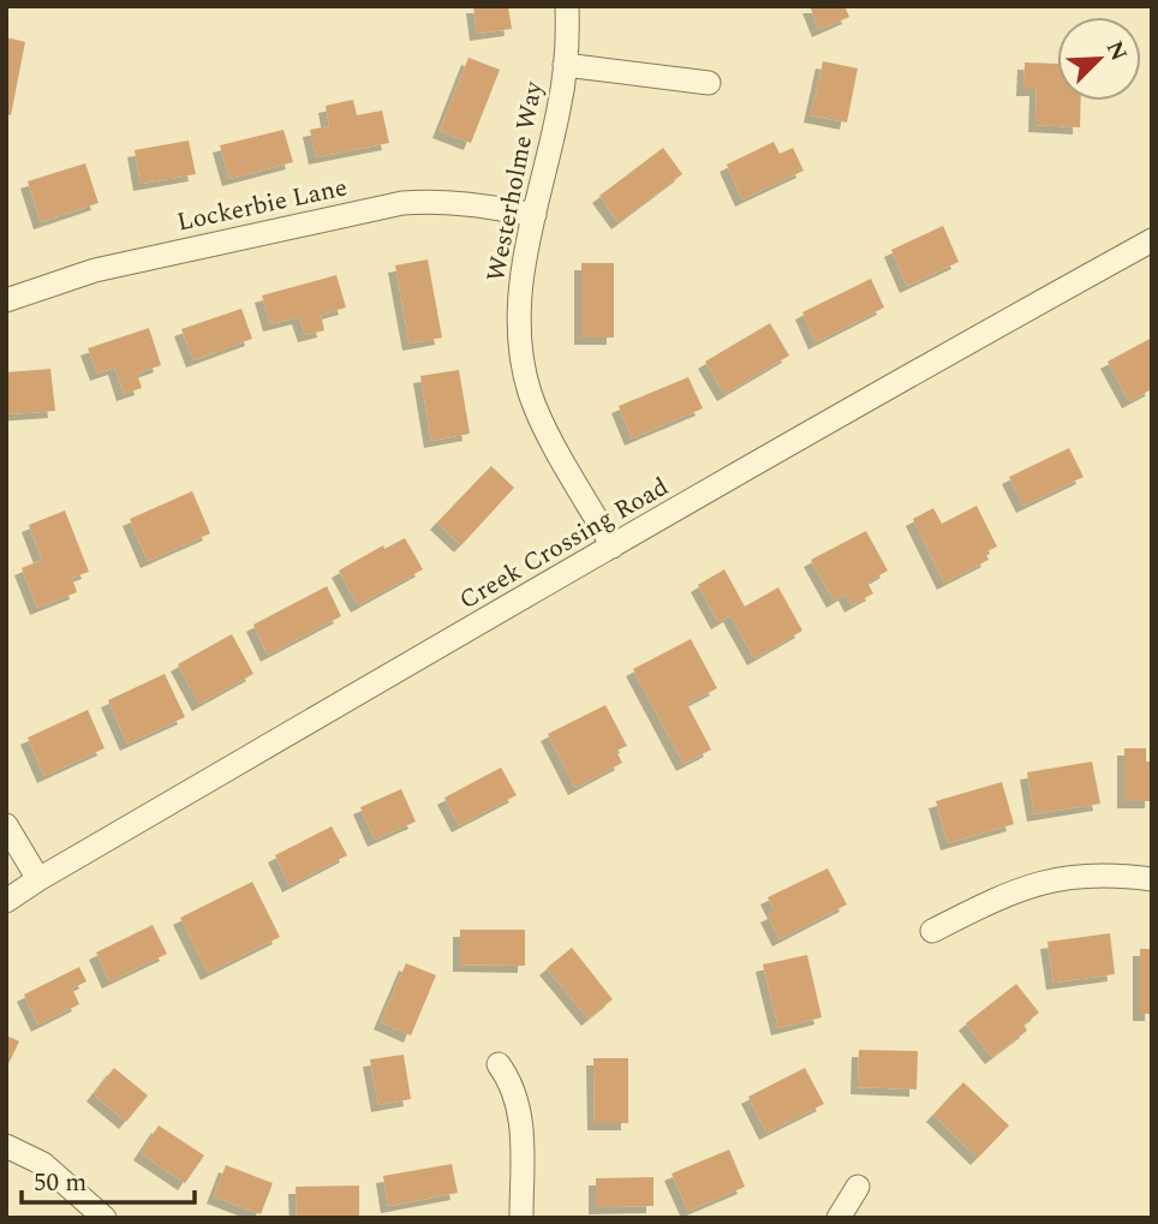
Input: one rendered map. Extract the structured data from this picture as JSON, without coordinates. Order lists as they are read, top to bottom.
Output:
{
  "streets": {
    "street": ["Westerholme Way", "Lockerbie Lane", "Creek Crossing Road"]
  },
  "crossings": [
    ["Westerholme Way", "Lockerbie Lane"],
    ["Westerholme Way", "Creek Crossing Road"]
  ],
  "scale_bar": "50 m",
  "north": "top right"
}
